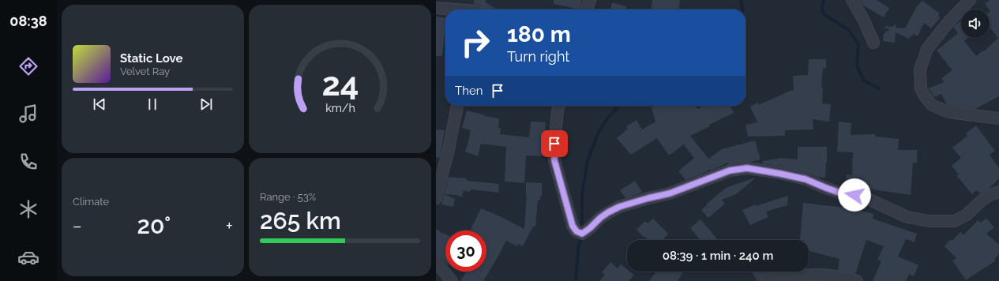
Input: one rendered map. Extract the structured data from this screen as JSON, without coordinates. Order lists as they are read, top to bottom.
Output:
{
  "page": {
    "tabs": "08:38",
    "turn": ["180 m", "Turn right"],
    "song": ["Static Love", "Velvet Ray"],
    "then": "Then",
    "tile": [
      "Climate",
      ["Range · 53%", "265 km"]
    ],
    "heat": ["−", "20°", "+"],
    "limit": "30",
    "trip": "08:39 · 1 min · 240 m",
    "gauge": ["24", "km/h"]
  }
}
